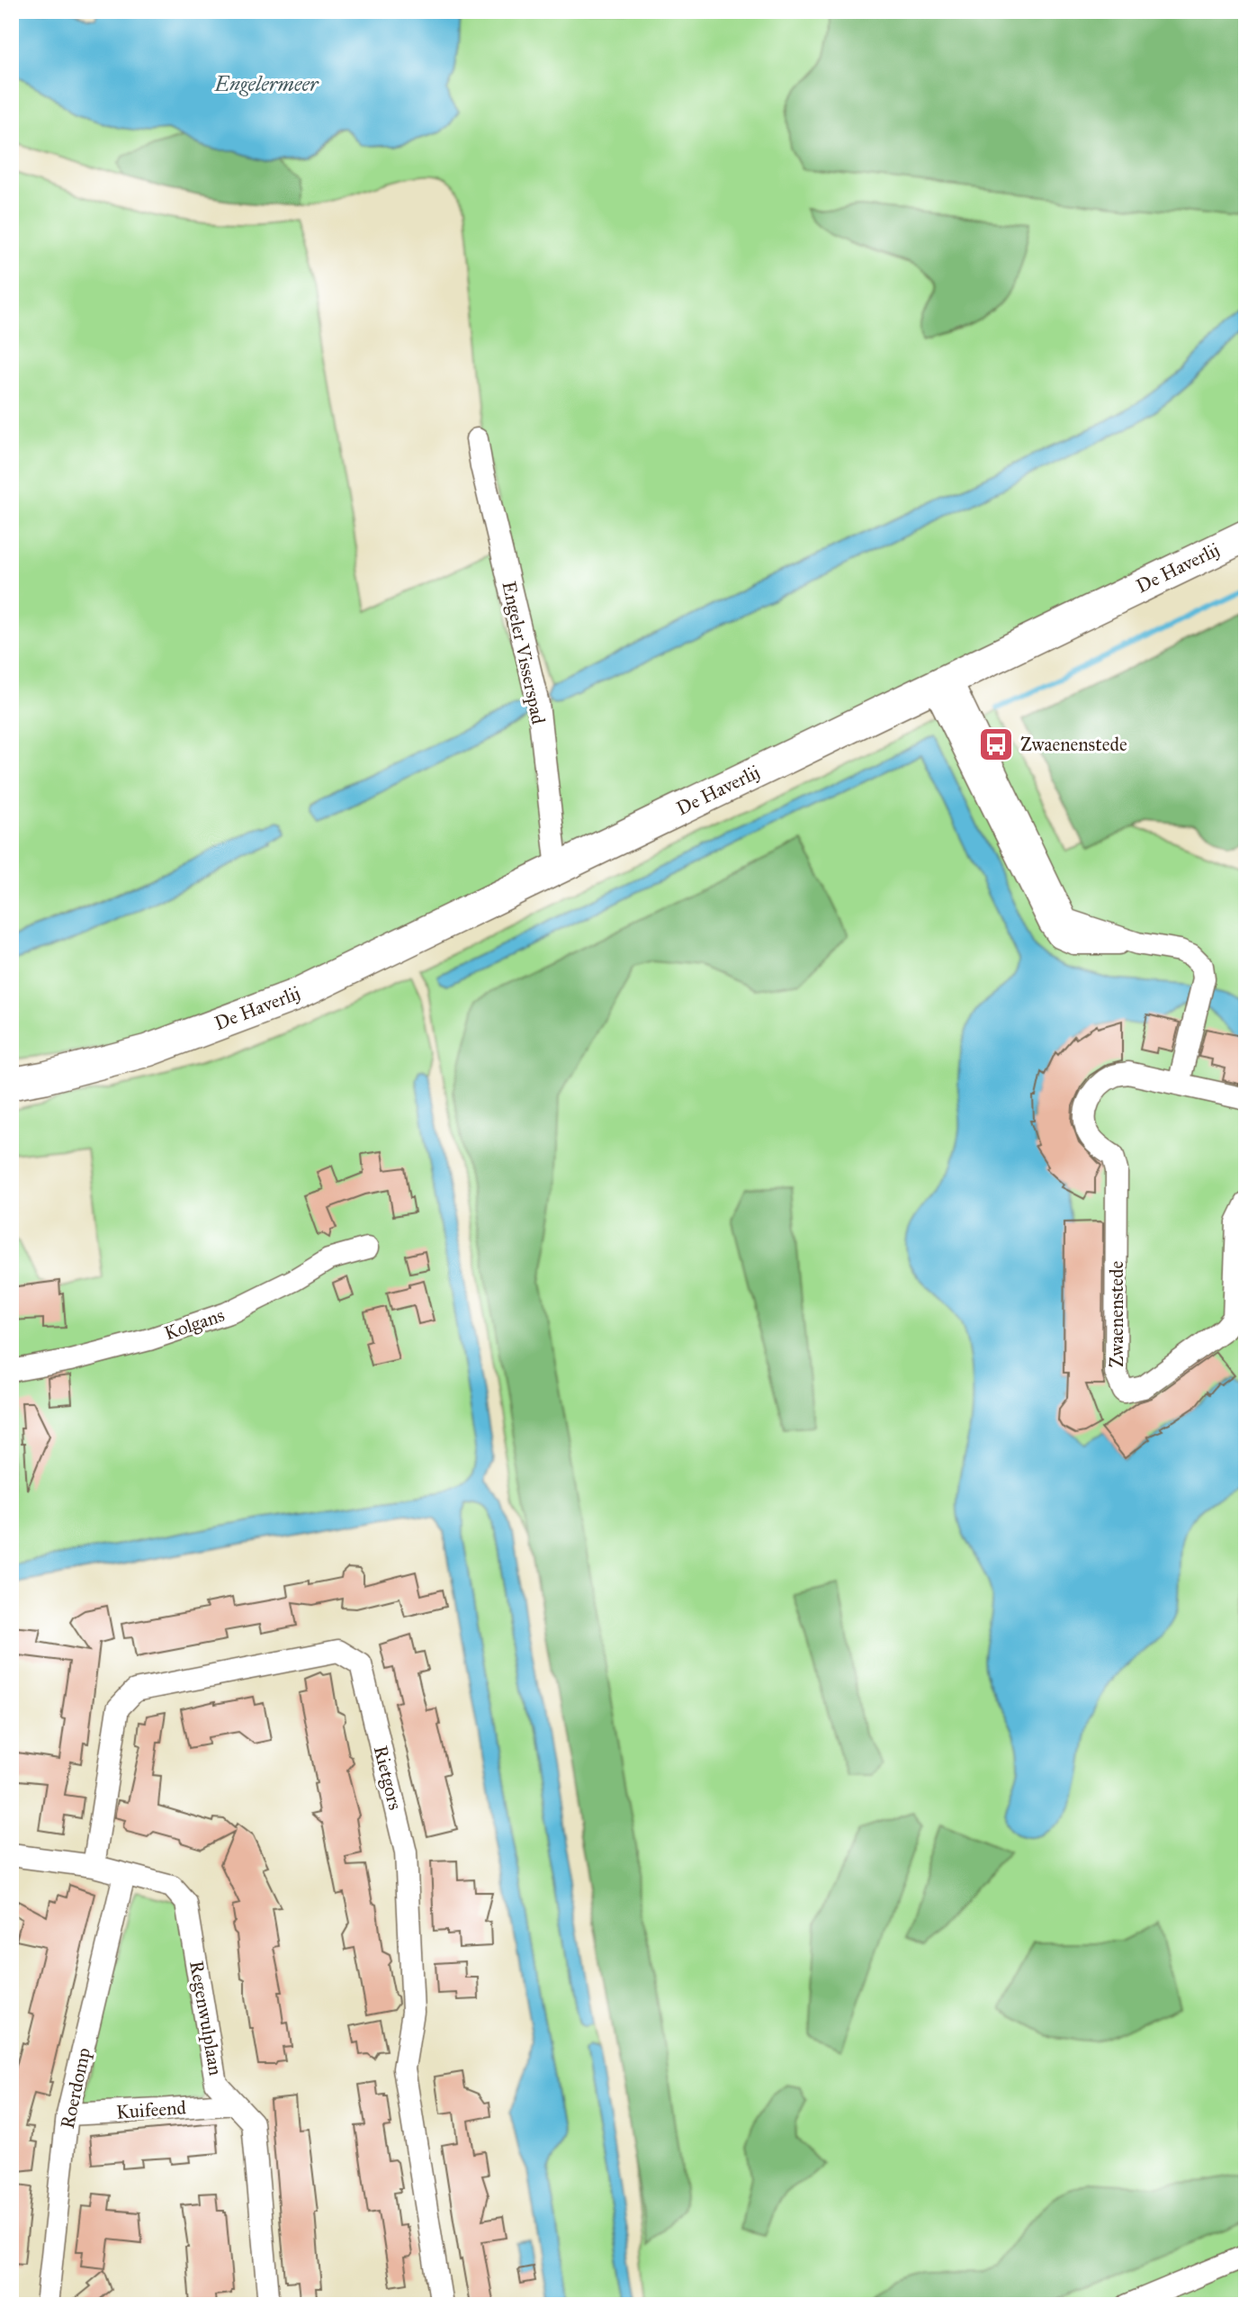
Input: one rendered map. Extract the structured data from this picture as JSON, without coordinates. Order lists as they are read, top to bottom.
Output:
{
  "streets": {
    "street": [
      "De Haverlij",
      "Engeler Visserspad",
      "Zwaenenstede",
      "Kolgans",
      "Rietgors",
      "Regenwulplaan",
      "Roerdomp",
      "Kuifeend"
    ]
  },
  "crossings": [
    ["De Haverlij", "Engeler Visserspad"],
    ["Rietgors", "Regenwulplaan"],
    ["Regenwulplaan", "Roerdomp"],
    ["Regenwulplaan", "Kuifeend"],
    ["Roerdomp", "Kuifeend"]
  ],
  "water": ["Engelermeer"],
  "places": {
    "bus stop": ["Zwaenenstede"]
  }
}
